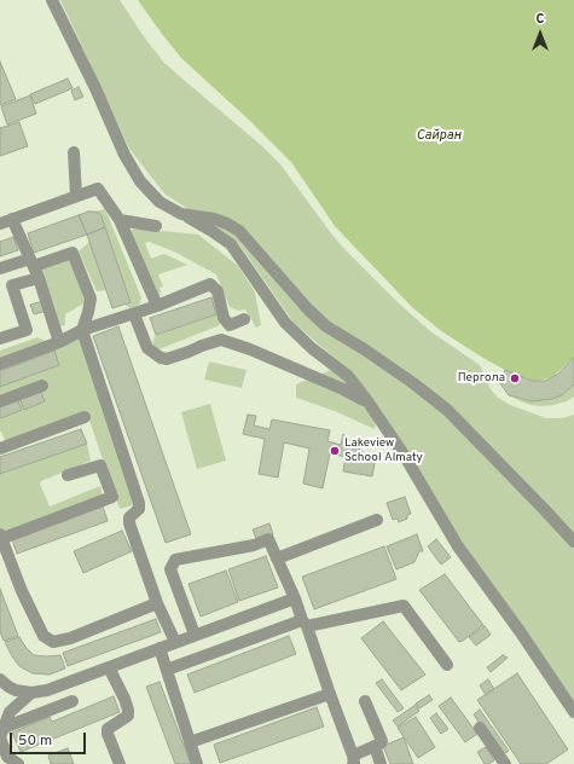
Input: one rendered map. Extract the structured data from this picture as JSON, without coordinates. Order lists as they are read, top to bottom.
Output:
{
  "water": ["Сайран"],
  "places": ["Пергола", "Lakeview School Almaty"],
  "scale_bar": "50 m",
  "north": "top"
}
